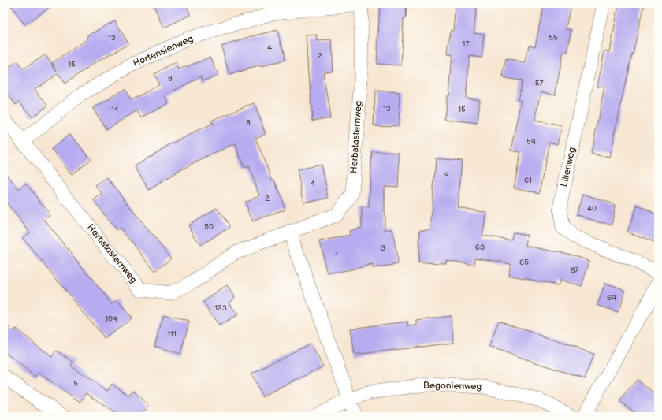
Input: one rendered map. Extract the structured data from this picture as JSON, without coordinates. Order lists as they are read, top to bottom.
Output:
{
  "streets": {
    "street": [
      "Hortensienweg",
      "Herbstasternweg",
      "Lilienweg",
      "Begonienweg"
    ]
  },
  "crossings": [
    ["Hortensienweg", "Herbstasternweg"]
  ],
  "house_numbers": [
    "13",
    "55",
    "17",
    "4",
    "2",
    "15",
    "8",
    "57",
    "13",
    "14",
    "15",
    "8",
    "59",
    "9",
    "61",
    "4",
    "2",
    "40",
    "50",
    "63",
    "3",
    "1",
    "65",
    "67",
    "69",
    "123",
    "109",
    "111",
    "5"
  ]
}
